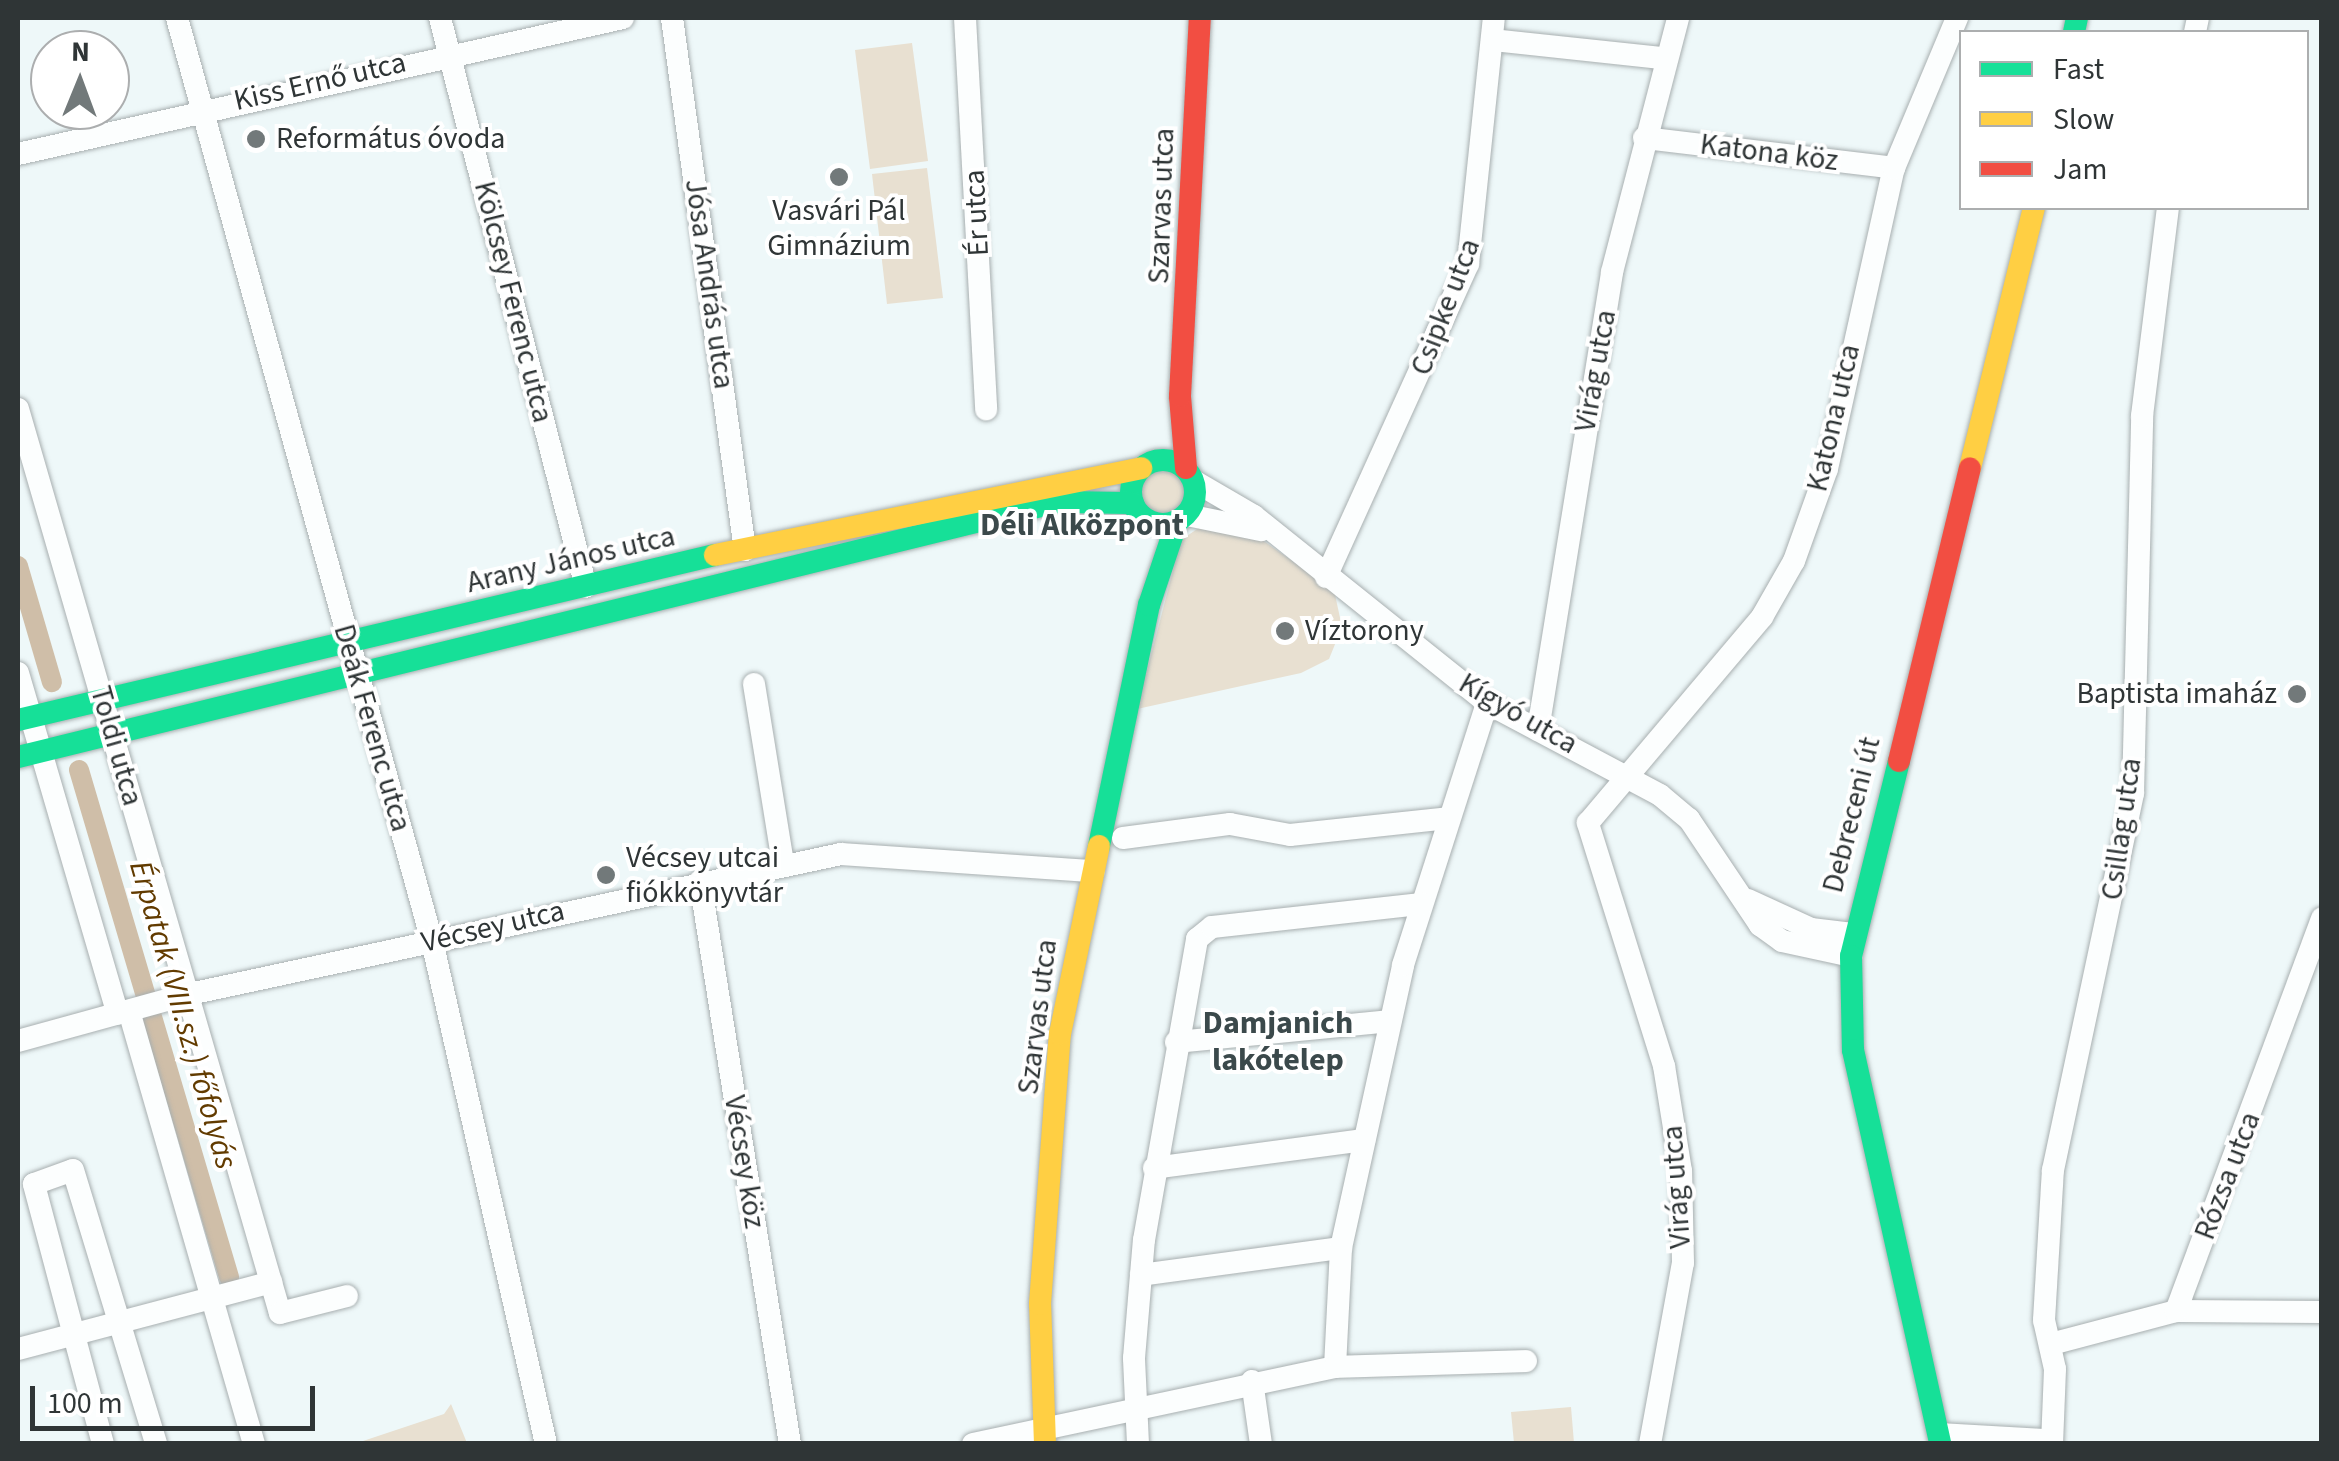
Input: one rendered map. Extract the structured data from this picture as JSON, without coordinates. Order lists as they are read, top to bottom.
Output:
{
  "streets": {
    "street": [
      "Kiss Ernő utca",
      "Katona köz",
      "Szarvas utca",
      "Ér utca",
      "Jósa András utca",
      "Kölcsey Ferenc utca",
      "Csipke utca",
      "Virág utca",
      "Katona utca",
      "Arany János utca",
      "Kígyó utca",
      "Deák Ferenc utca",
      "Toldi utca",
      "Debreceni út",
      "Csillag utca",
      "Vécsey utca",
      "Vécsey köz",
      "Rózsa utca"
    ]
  },
  "crossings": [
    ["Kiss Ernő utca", "Kölcsey Ferenc utca"],
    ["Kiss Ernő utca", "Deák Ferenc utca"],
    ["Katona köz", "Virág utca"],
    ["Katona köz", "Katona utca"],
    ["Szarvas utca", "Arany János utca"],
    ["Szarvas utca", "Kígyó utca"],
    ["Szarvas utca", "Vécsey utca"],
    ["Jósa András utca", "Arany János utca"],
    ["Kölcsey Ferenc utca", "Arany János utca"],
    ["Csipke utca", "Kígyó utca"],
    ["Virág utca", "Katona utca"],
    ["Virág utca", "Kígyó utca"],
    ["Katona utca", "Kígyó utca"],
    ["Arany János utca", "Kígyó utca"],
    ["Arany János utca", "Deák Ferenc utca"],
    ["Arany János utca", "Toldi utca"],
    ["Kígyó utca", "Debreceni út"],
    ["Deák Ferenc utca", "Vécsey utca"],
    ["Toldi utca", "Vécsey utca"],
    ["Vécsey utca", "Vécsey köz"]
  ],
  "districts": ["Déli Alközpont", "Damjanich lakótelep"],
  "water": ["Érpatak (VIII.sz.) főfolyás"],
  "places": [
    "Református óvoda",
    "Vasvári Pál Gimnázium",
    "Víztorony",
    "Baptista imaház",
    "Vécsey utcai fiókkönyvtár"
  ],
  "legend": ["Fast", "Slow", "Jam"],
  "scale_bar": "100 m",
  "north": "top"
}
